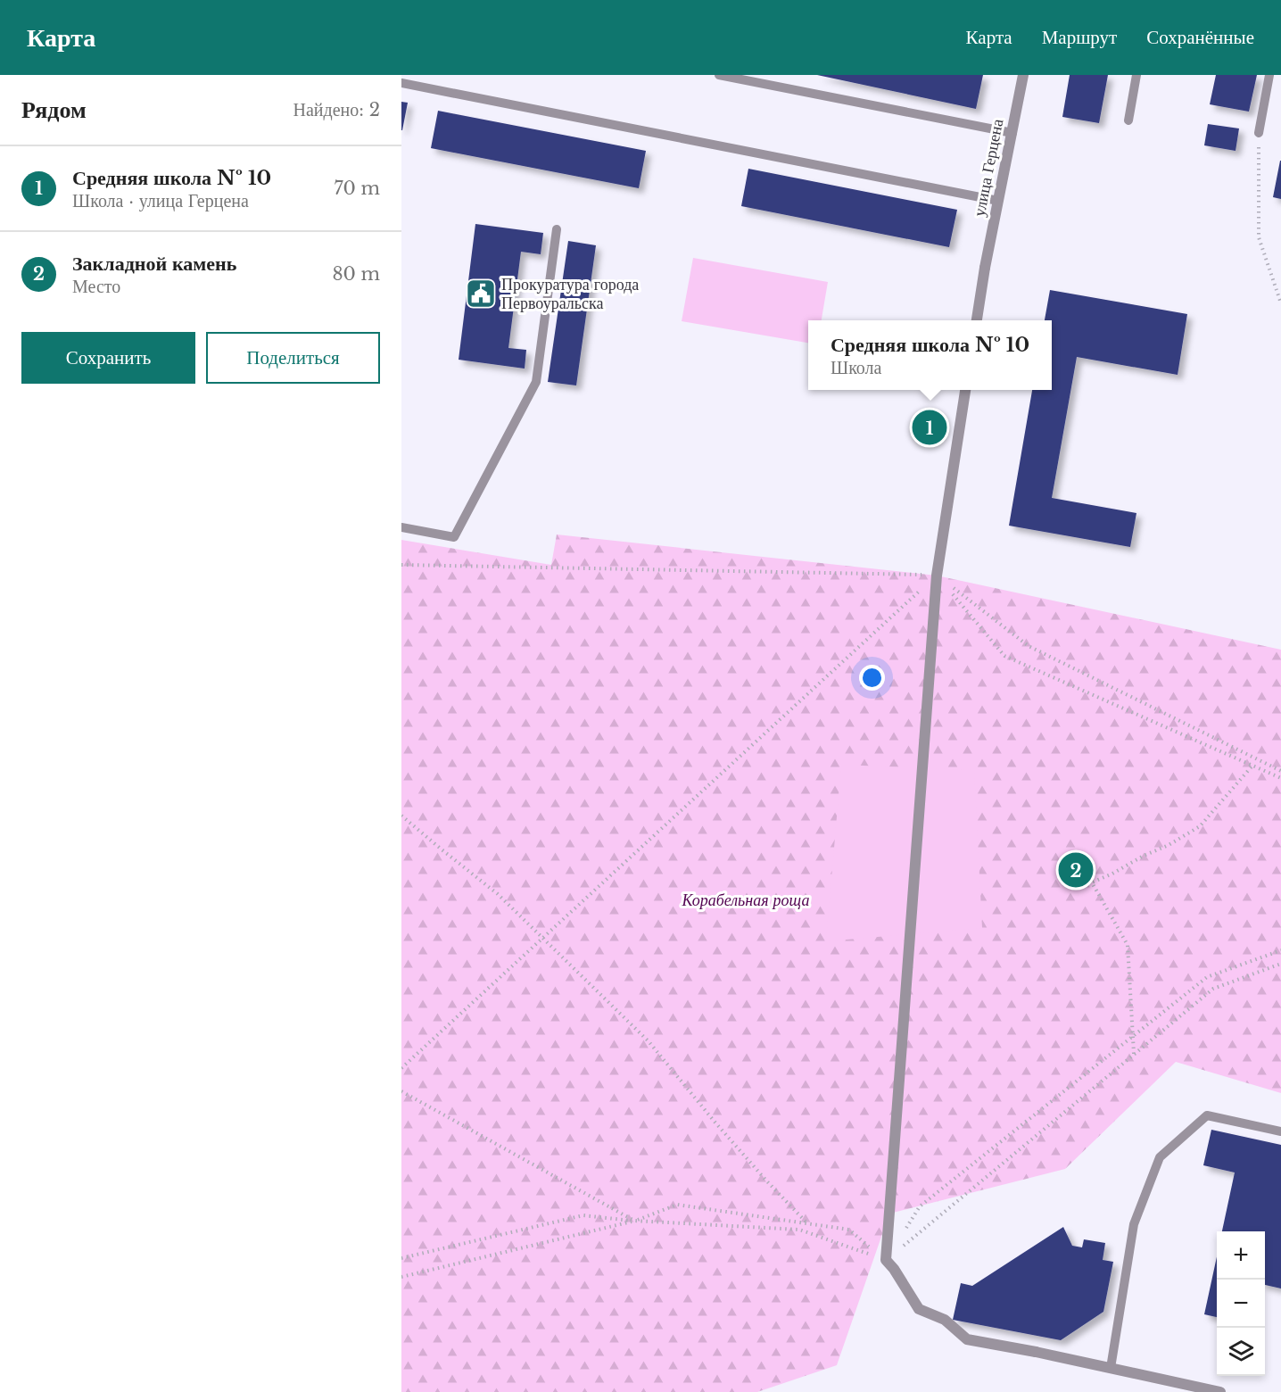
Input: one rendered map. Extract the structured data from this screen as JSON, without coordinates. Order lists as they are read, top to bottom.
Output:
{
  "streets": {
    "street": ["улица Герцена"]
  },
  "parks": ["Корабельная роща"],
  "places": {
    "public building": ["Прокуратура города Первоуральска"]
  },
  "page": {
    "header": "Карта",
    "nav": ["Карта", "Маршрут", "Сохранённые"],
    "heading": ["Рядом", "Найдено: 2"],
    "list": [
      {
        "mark": "1",
        "name": "Средняя школа № 10",
        "note": "Школа · улица Герцена",
        "value": "70 m"
      },
      {
        "mark": "2",
        "name": "Закладной камень",
        "note": "Место",
        "value": "80 m"
      }
    ],
    "buttons": ["Сохранить", "Поделиться"],
    "popup": ["Средняя школа № 10", "Школа"],
    "pins": ["1", "2"],
    "map_buttons": ["+", "−"]
  }
}
